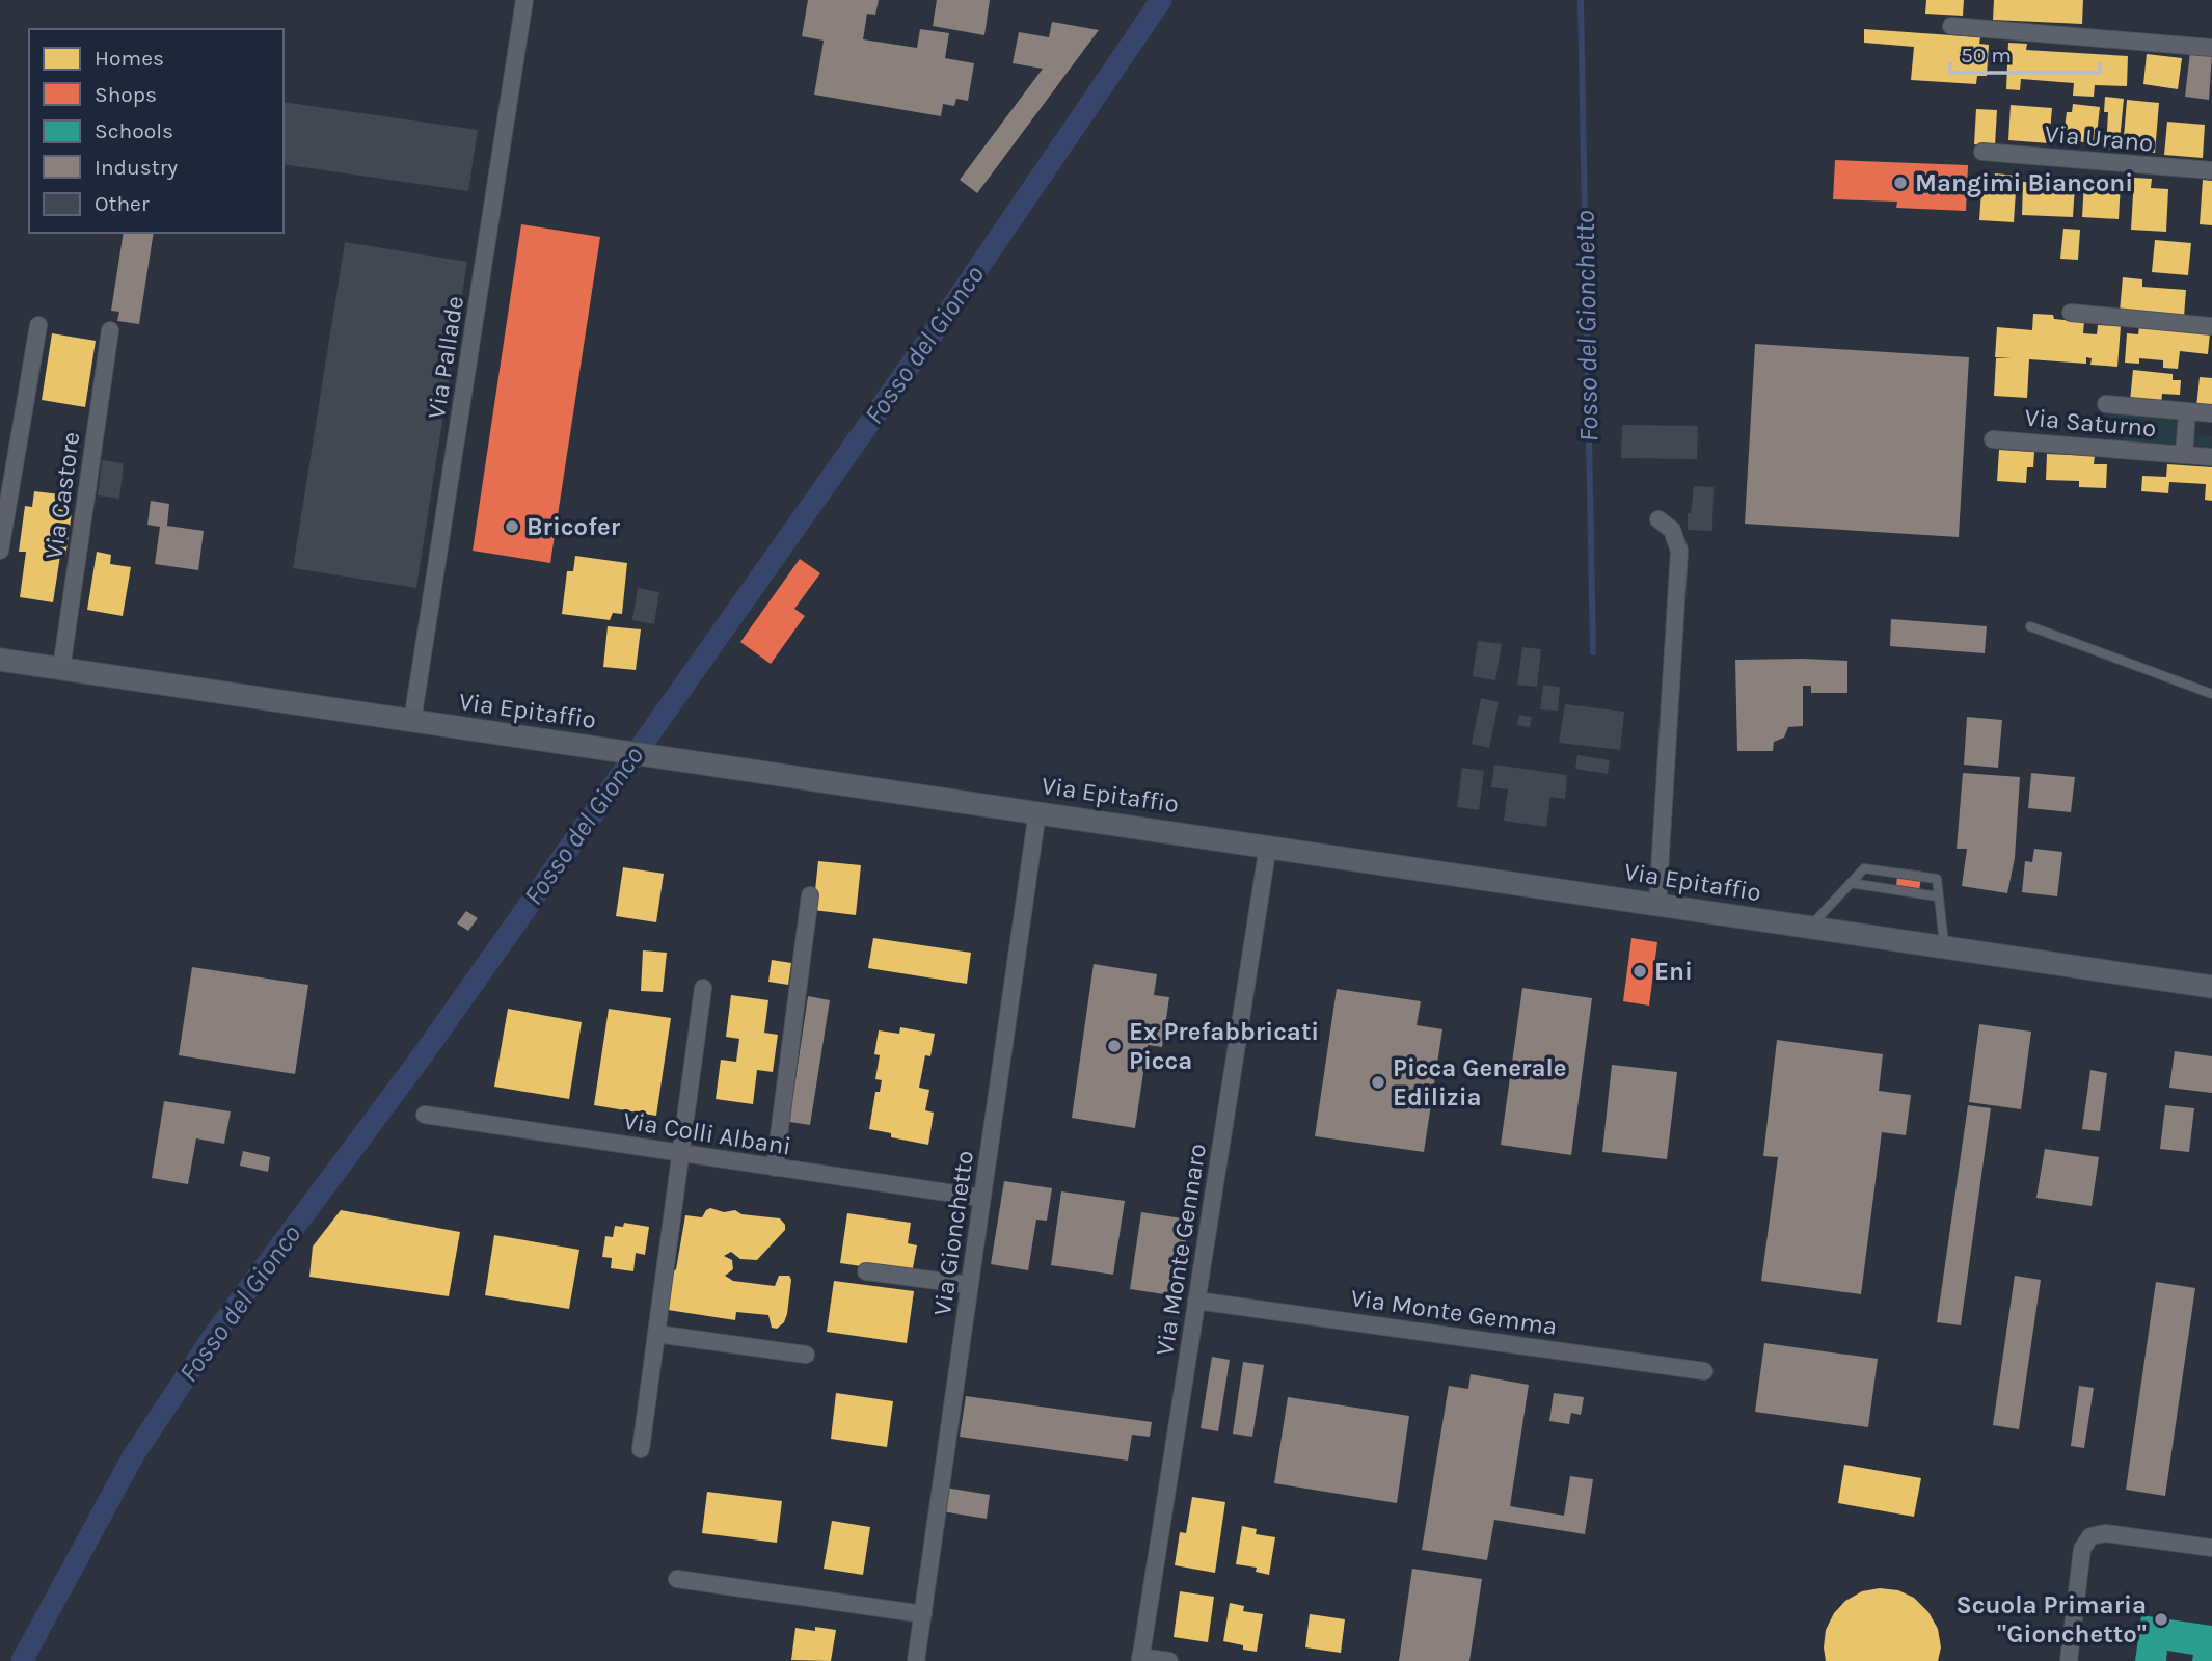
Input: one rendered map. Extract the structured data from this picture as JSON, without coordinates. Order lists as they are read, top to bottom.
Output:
{
  "streets": {
    "main road": ["Via Epitaffio"],
    "street": [
      "Via Urano",
      "Via Pallade",
      "Via Saturno",
      "Via Castore",
      "Via Colli Albani",
      "Via Gionchetto",
      "Via Monte Gennaro",
      "Via Monte Gemma"
    ]
  },
  "crossings": [
    ["Via Pallade", "Via Epitaffio"],
    ["Via Castore", "Via Epitaffio"],
    ["Via Epitaffio", "Via Gionchetto"],
    ["Via Epitaffio", "Via Monte Gennaro"],
    ["Via Colli Albani", "Via Gionchetto"],
    ["Via Monte Gennaro", "Via Monte Gemma"]
  ],
  "water": ["Fosso del Gionchetto", "Fosso del Gionco"],
  "places": [
    "Mangimi Bianconi",
    "Bricofer",
    "Eni",
    "Ex Prefabbricati Picca",
    "Picca Generale Edilizia",
    "Scuola Primaria \"Gionchetto\""
  ],
  "legend": [
    "Homes",
    "Shops",
    "Schools",
    "Industry",
    "Other"
  ],
  "scale_bar": "50 m"
}
